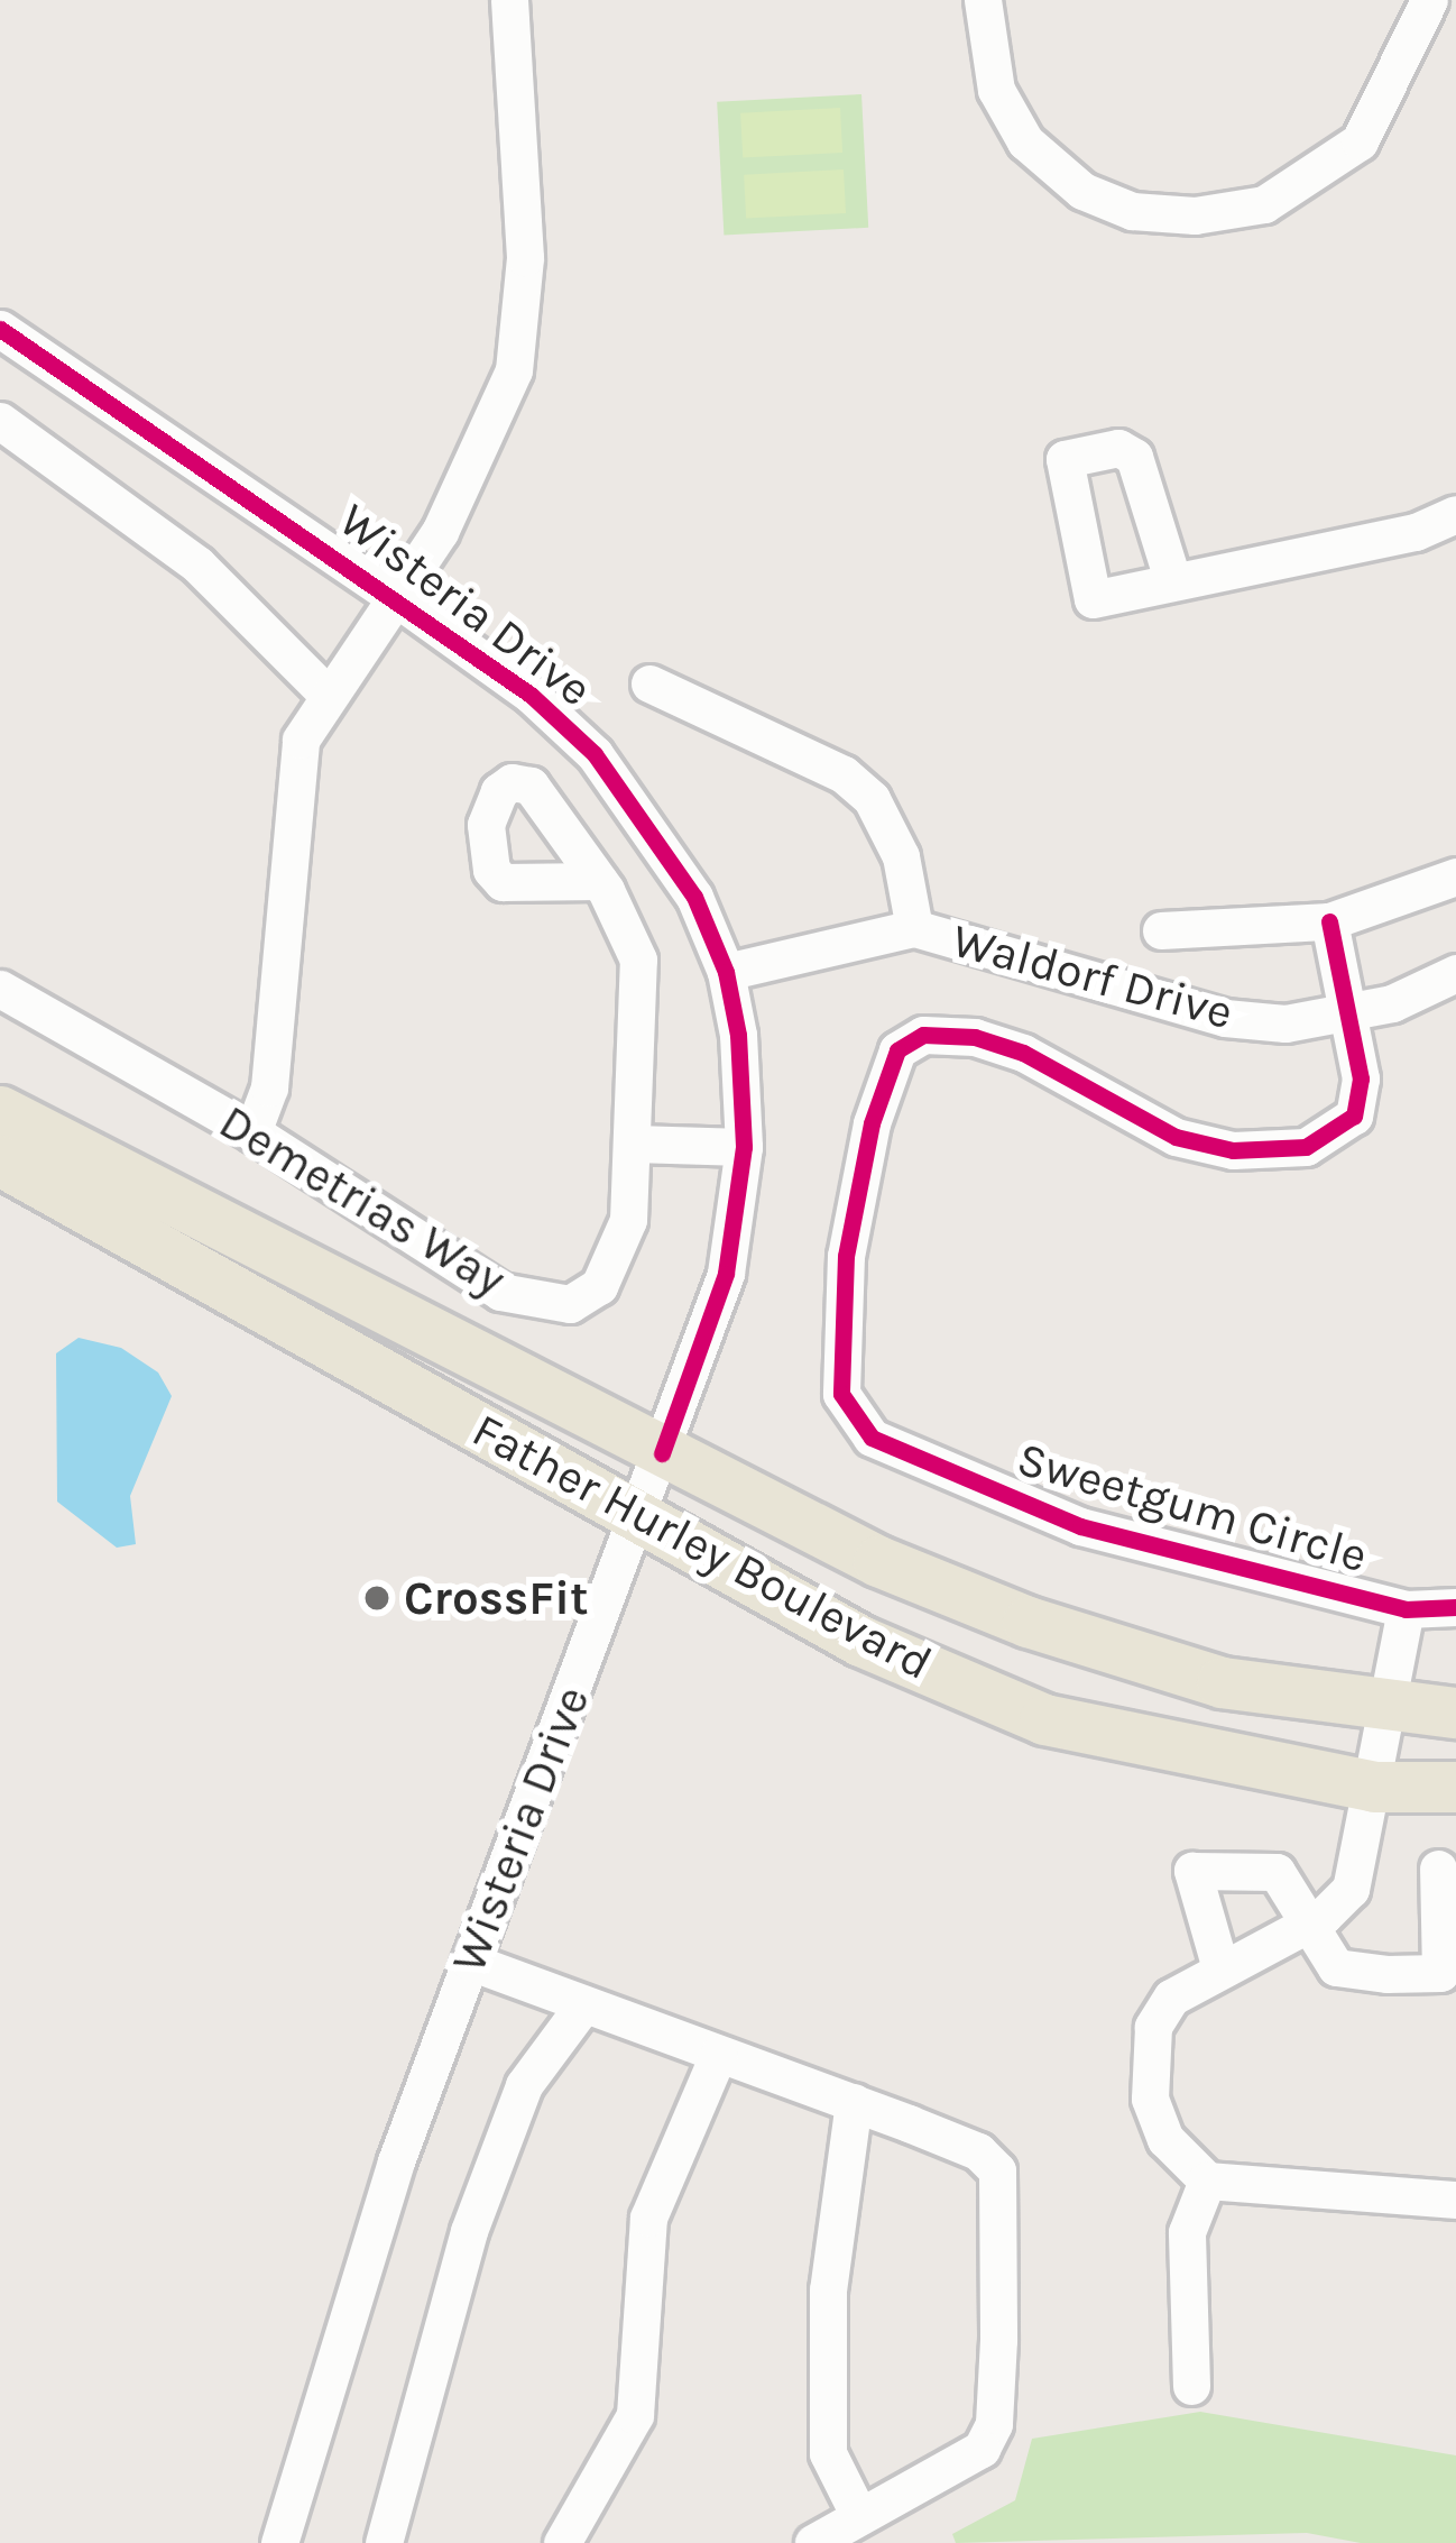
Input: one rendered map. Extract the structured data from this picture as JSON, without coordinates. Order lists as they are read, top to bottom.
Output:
{
  "streets": {
    "main road": ["Father Hurley Boulevard"],
    "street": [
      "Wisteria Drive",
      "Waldorf Drive",
      "Demetrias Way",
      "Sweetgum Circle"
    ]
  },
  "crossings": [
    ["Wisteria Drive", "Waldorf Drive"],
    ["Wisteria Drive", "Father Hurley Boulevard"],
    ["Waldorf Drive", "Sweetgum Circle"],
    ["Sweetgum Circle", "Father Hurley Boulevard"]
  ],
  "places": ["CrossFit"]
}
